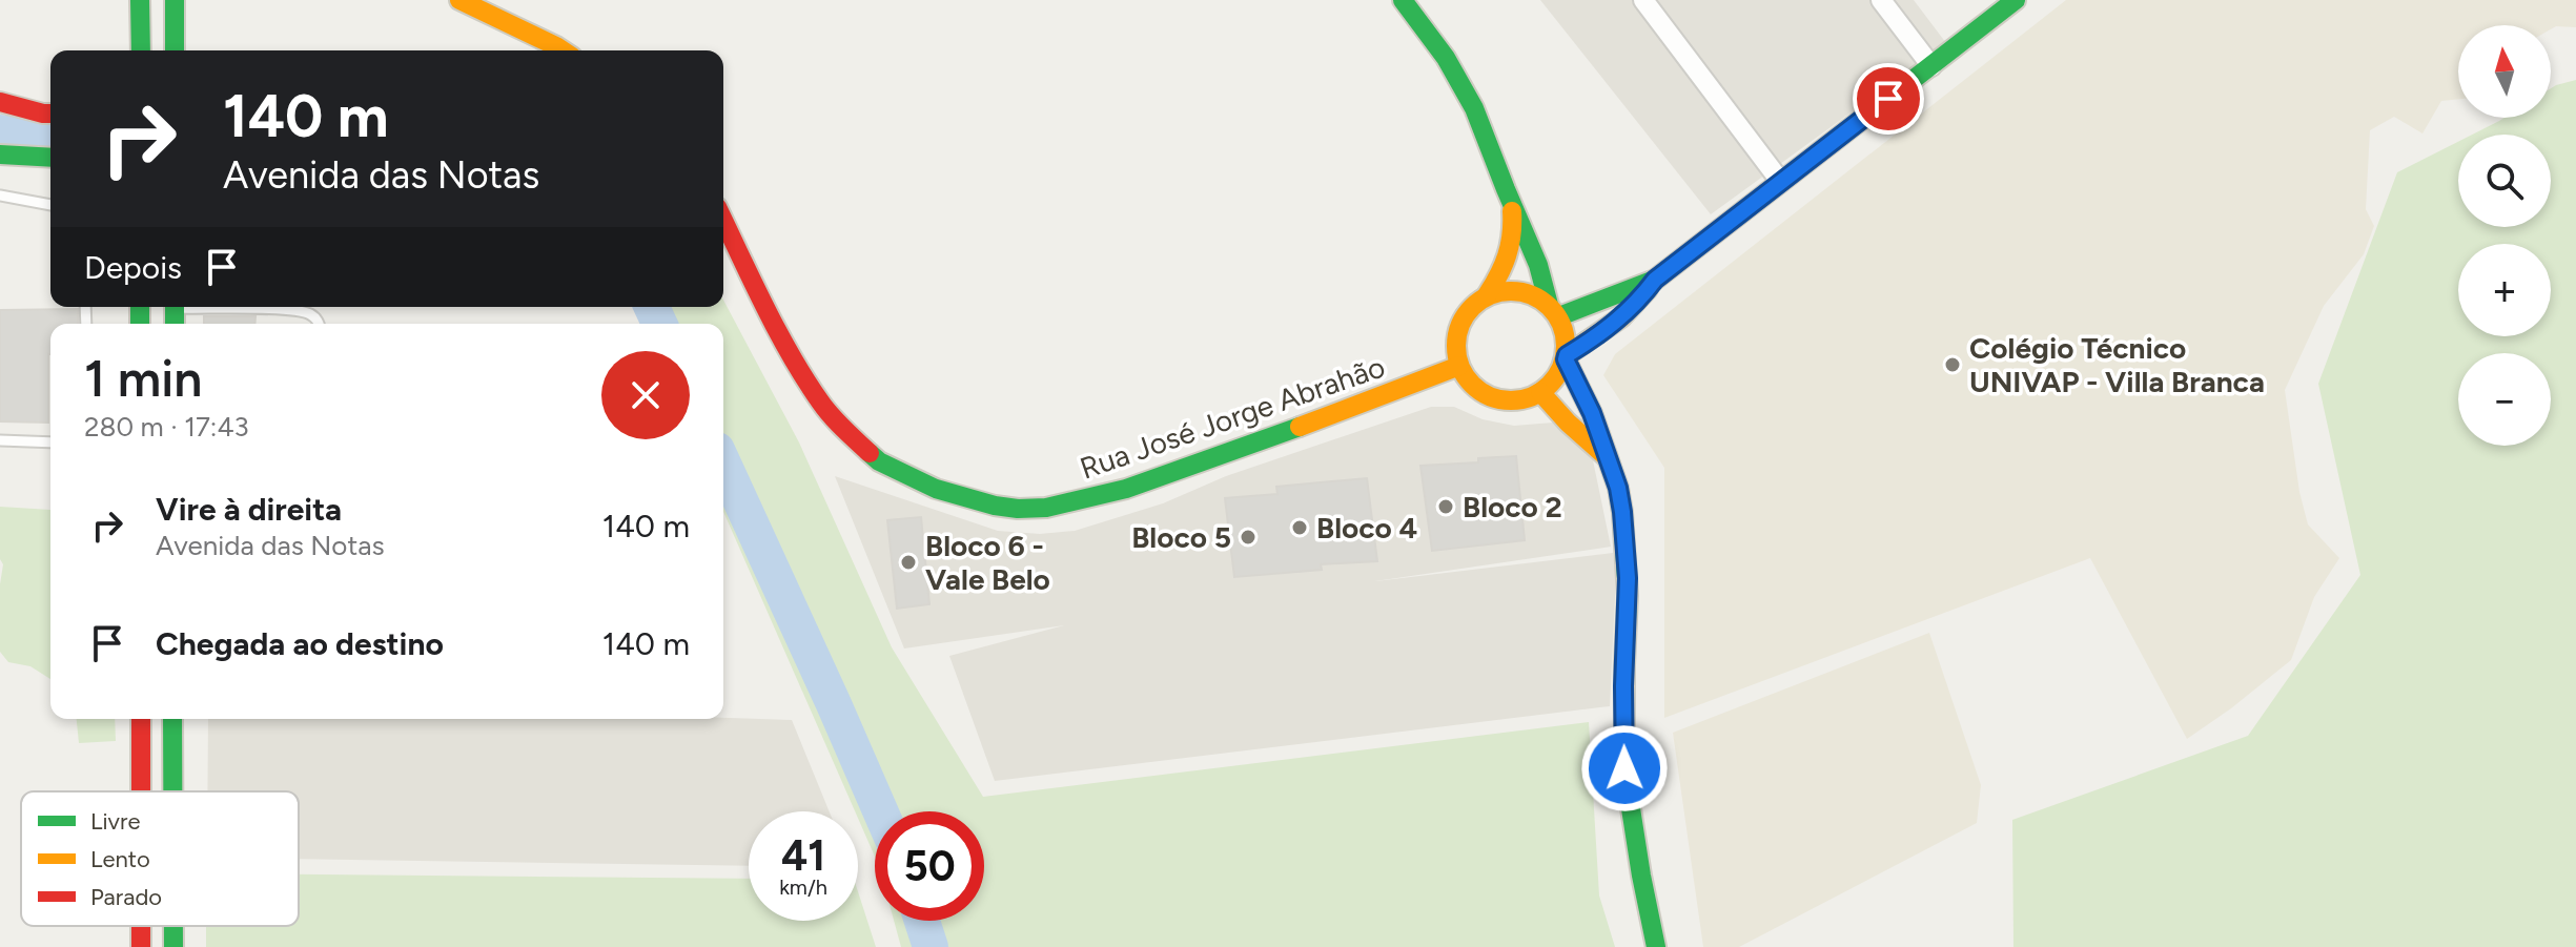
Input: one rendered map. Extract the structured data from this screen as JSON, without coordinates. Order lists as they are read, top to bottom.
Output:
{
  "streets": {
    "main road": ["Rua José Jorge Abrahão"]
  },
  "places": [
    "Colégio Técnico UNIVAP - Villa Branca",
    "Bloco 2",
    "Bloco 4",
    "Bloco 5",
    "Bloco 6 - Vale Belo"
  ],
  "legend": ["Livre", "Lento", "Parado"],
  "north": "top",
  "page": {
    "map_buttons": ["+", "−"],
    "turn": ["140 m", "Avenida das Notas"],
    "then": "Depois",
    "heading": ["1 min", "280 m · 17:43"],
    "list": [
      {
        "name": "Vire à direita",
        "note": "Avenida das Notas",
        "value": "140 m"
      },
      {
        "name": "Chegada ao destino",
        "value": "140 m"
      }
    ],
    "speed": "41 km/h",
    "limit": "50"
  }
}
